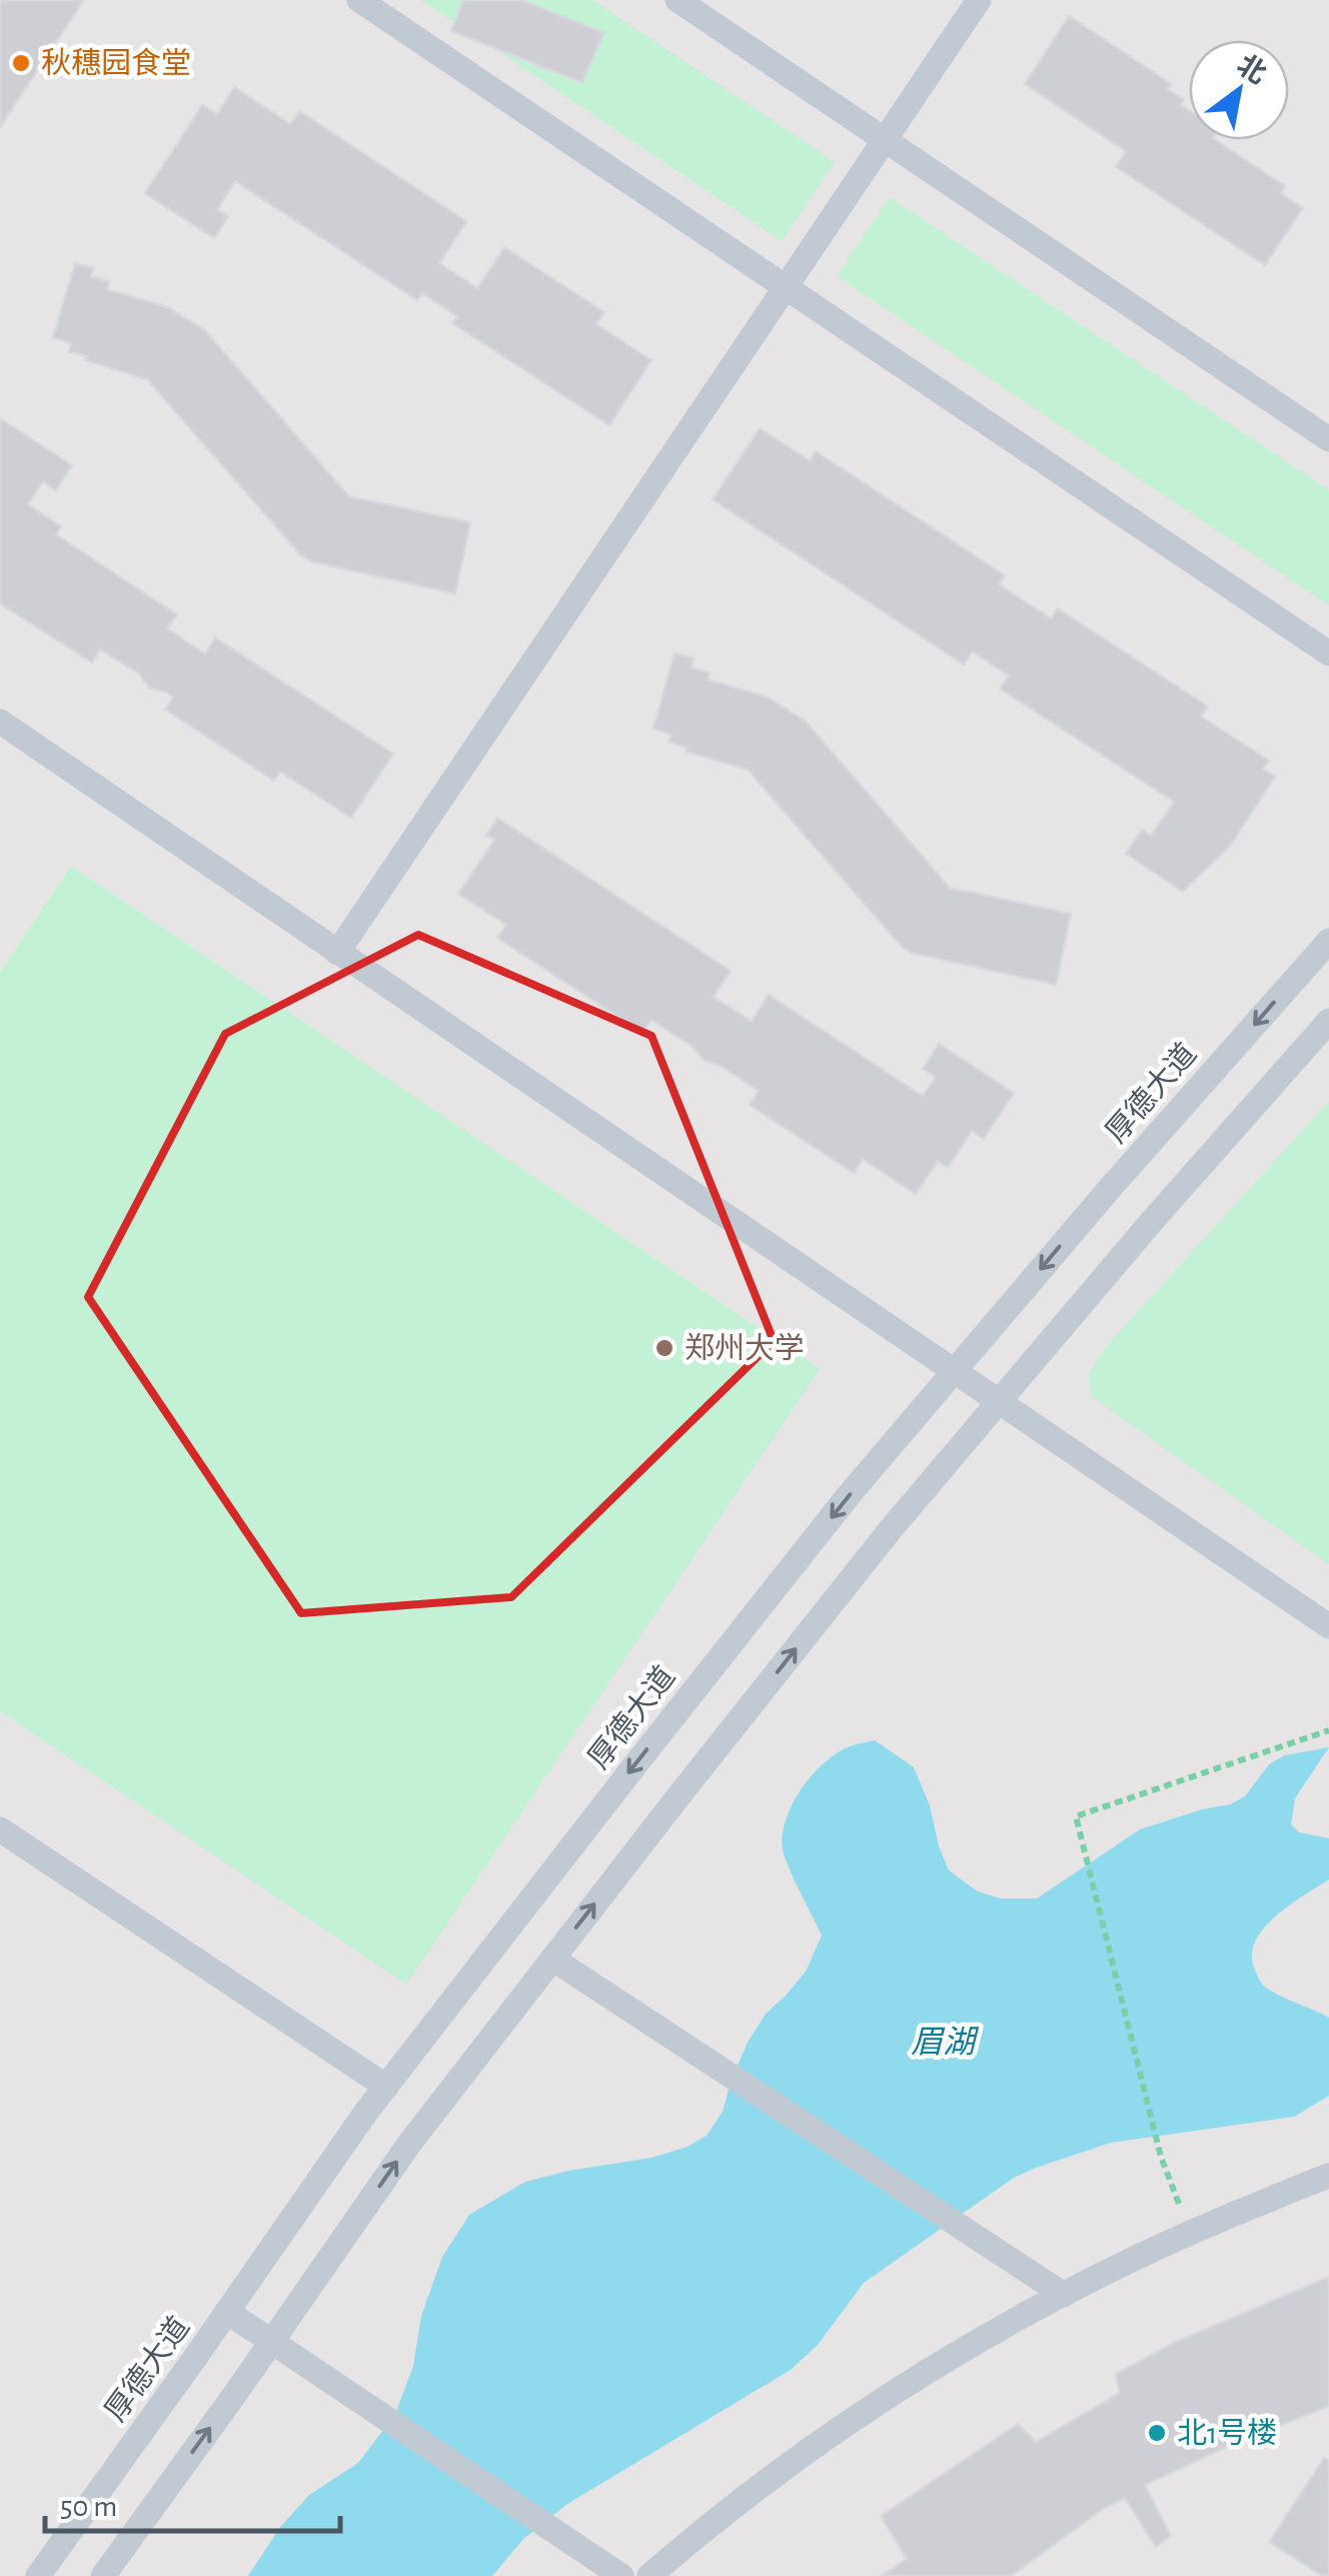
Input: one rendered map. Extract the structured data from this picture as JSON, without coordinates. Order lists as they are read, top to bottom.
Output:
{
  "streets": {
    "lane": ["厚德大道"]
  },
  "water": ["眉湖"],
  "places": ["秋穗园食堂", "郑州大学", "北1号楼"],
  "scale_bar": "50 m",
  "north": "top right"
}
